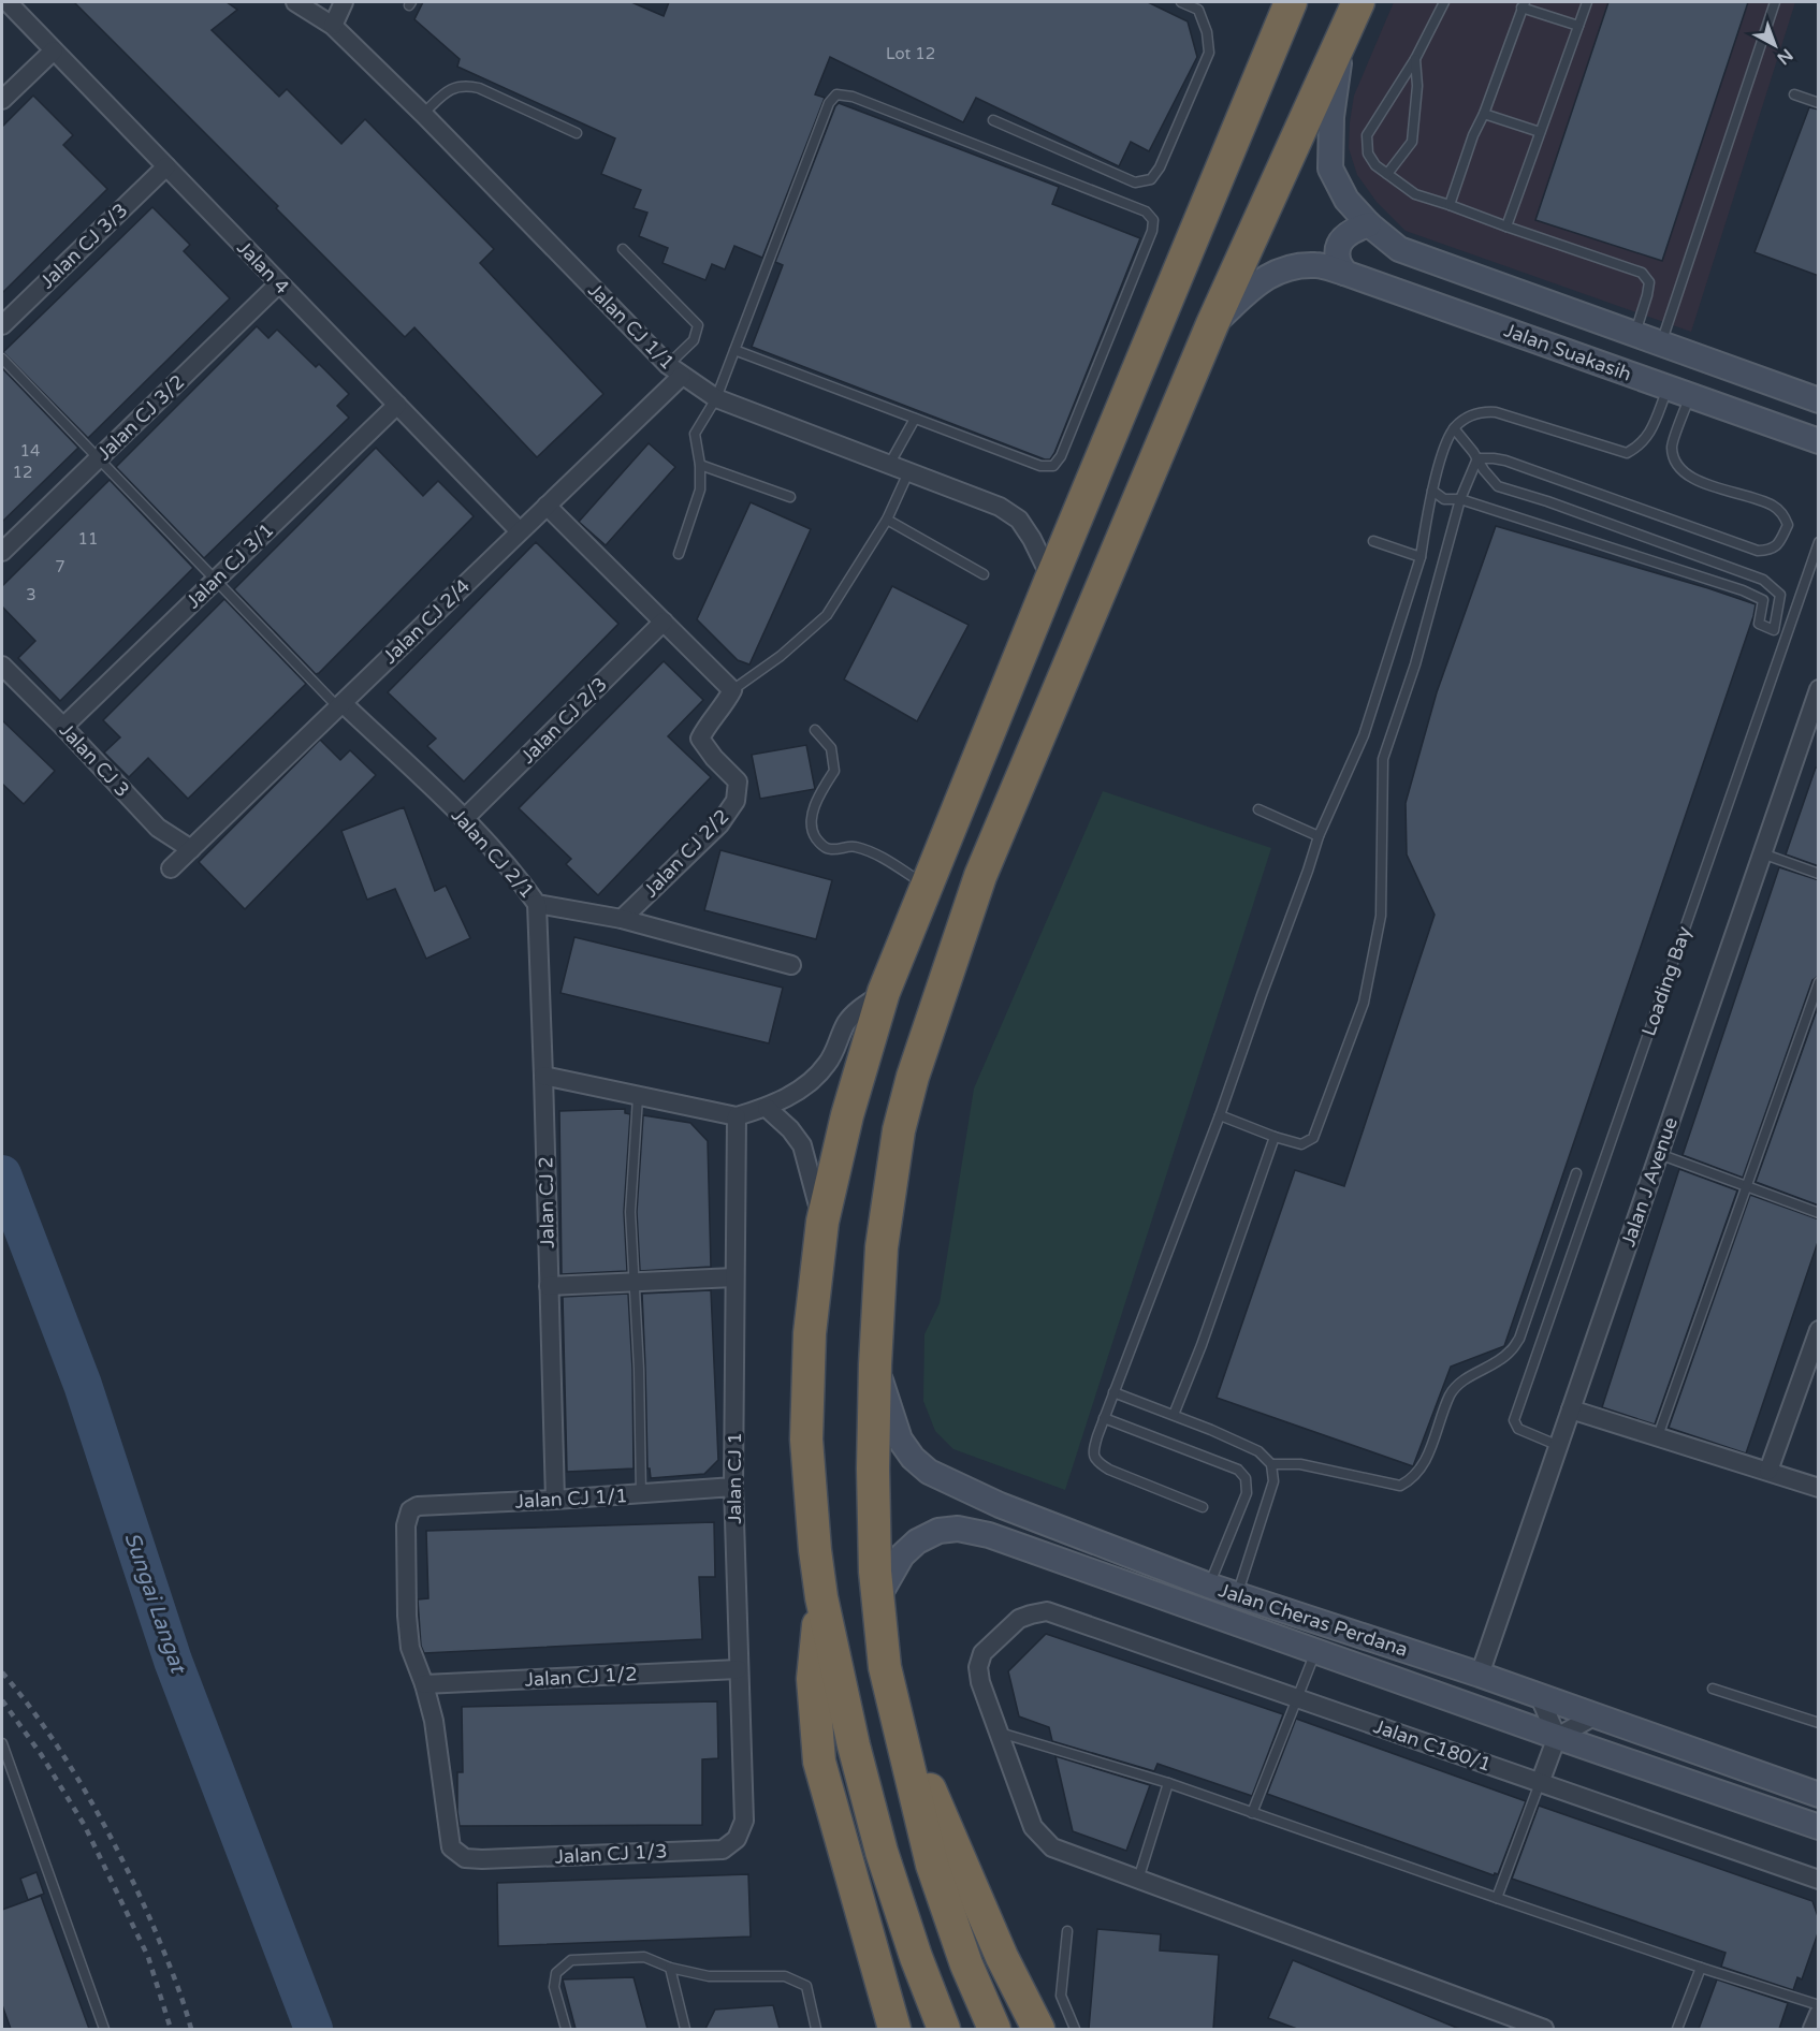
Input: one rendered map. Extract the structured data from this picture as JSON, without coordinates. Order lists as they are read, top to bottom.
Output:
{
  "streets": {
    "street": [
      "Jalan CJ 3/3",
      "Jalan 4",
      "Jalan CJ 1/1",
      "Jalan Suakasih",
      "Jalan CJ 3/2",
      "Jalan CJ 3/1",
      "Jalan CJ 2/4",
      "Jalan CJ 2/3",
      "Jalan CJ 3",
      "Jalan CJ 2/1",
      "Jalan CJ 2/2",
      "Jalan J Avenue",
      "Jalan CJ 2",
      "Jalan CJ 1",
      "Jalan Cheras Perdana",
      "Jalan CJ 1/2",
      "Jalan C180/1",
      "Jalan CJ 1/3"
    ],
    "lane": ["Loading Bay"]
  },
  "crossings": [
    ["Jalan CJ 3/3", "Jalan 4"],
    ["Jalan 4", "Jalan CJ 3/2"],
    ["Jalan 4", "Jalan CJ 3/1"],
    ["Jalan 4", "Jalan CJ 2/4"],
    ["Jalan CJ 1/1", "Jalan CJ 2/4"],
    ["Jalan CJ 1/1", "Jalan CJ 2"],
    ["Jalan CJ 1/1", "Jalan CJ 1"],
    ["Jalan CJ 1/1", "Jalan CJ 1/2"],
    ["Jalan CJ 1/1", "Jalan CJ 1/3"],
    ["Jalan CJ 3/1", "Jalan CJ 3"],
    ["Jalan CJ 2/4", "Jalan CJ 3"],
    ["Jalan CJ 2/4", "Jalan CJ 2/1"],
    ["Jalan CJ 2/3", "Jalan CJ 2/1"],
    ["Jalan CJ 2/1", "Jalan CJ 2/2"],
    ["Jalan CJ 2/1", "Jalan CJ 2"],
    ["Loading Bay", "Jalan J Avenue"],
    ["Jalan J Avenue", "Jalan Cheras Perdana"],
    ["Jalan CJ 1", "Jalan CJ 1/2"],
    ["Jalan CJ 1", "Jalan CJ 1/3"],
    ["Jalan CJ 1/2", "Jalan CJ 1/3"]
  ],
  "water": ["Sungai Langat"],
  "house_numbers": [
    "Lot 12",
    "14",
    "12",
    "11",
    "7",
    "3"
  ],
  "north": "bottom right"
}
